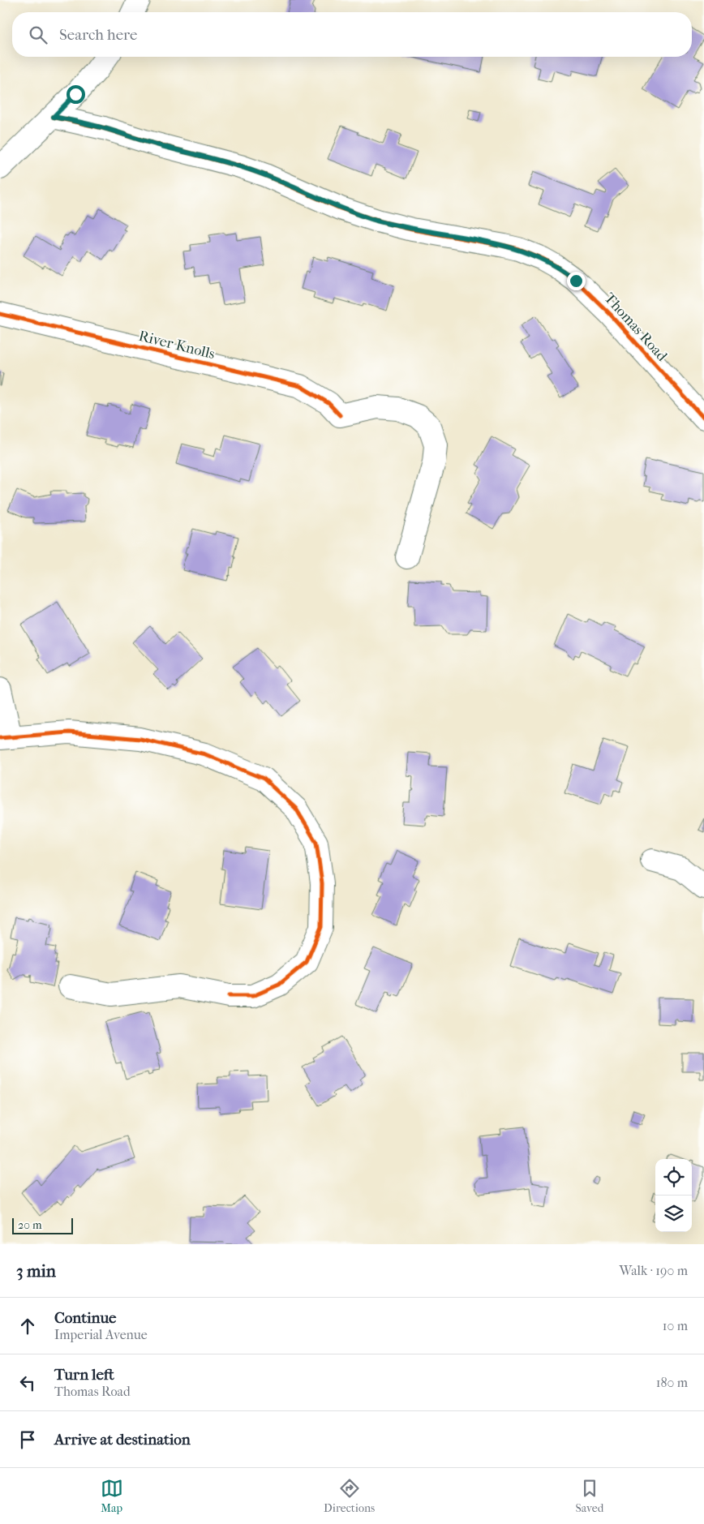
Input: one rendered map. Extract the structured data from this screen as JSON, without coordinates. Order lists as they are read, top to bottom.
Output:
{
  "streets": {
    "street": ["Thomas Road", "River Knolls"]
  },
  "scale_bar": "20 m",
  "page": {
    "search": "Search here",
    "scale": "20 m",
    "heading": ["3 min", "Walk · 190 m"],
    "list": [
      ["Continue", "Imperial Avenue", "10 m"],
      ["Turn left", "Thomas Road", "180 m"],
      "Arrive at destination"
    ],
    "nav": ["Map", "Directions", "Saved"]
  }
}
